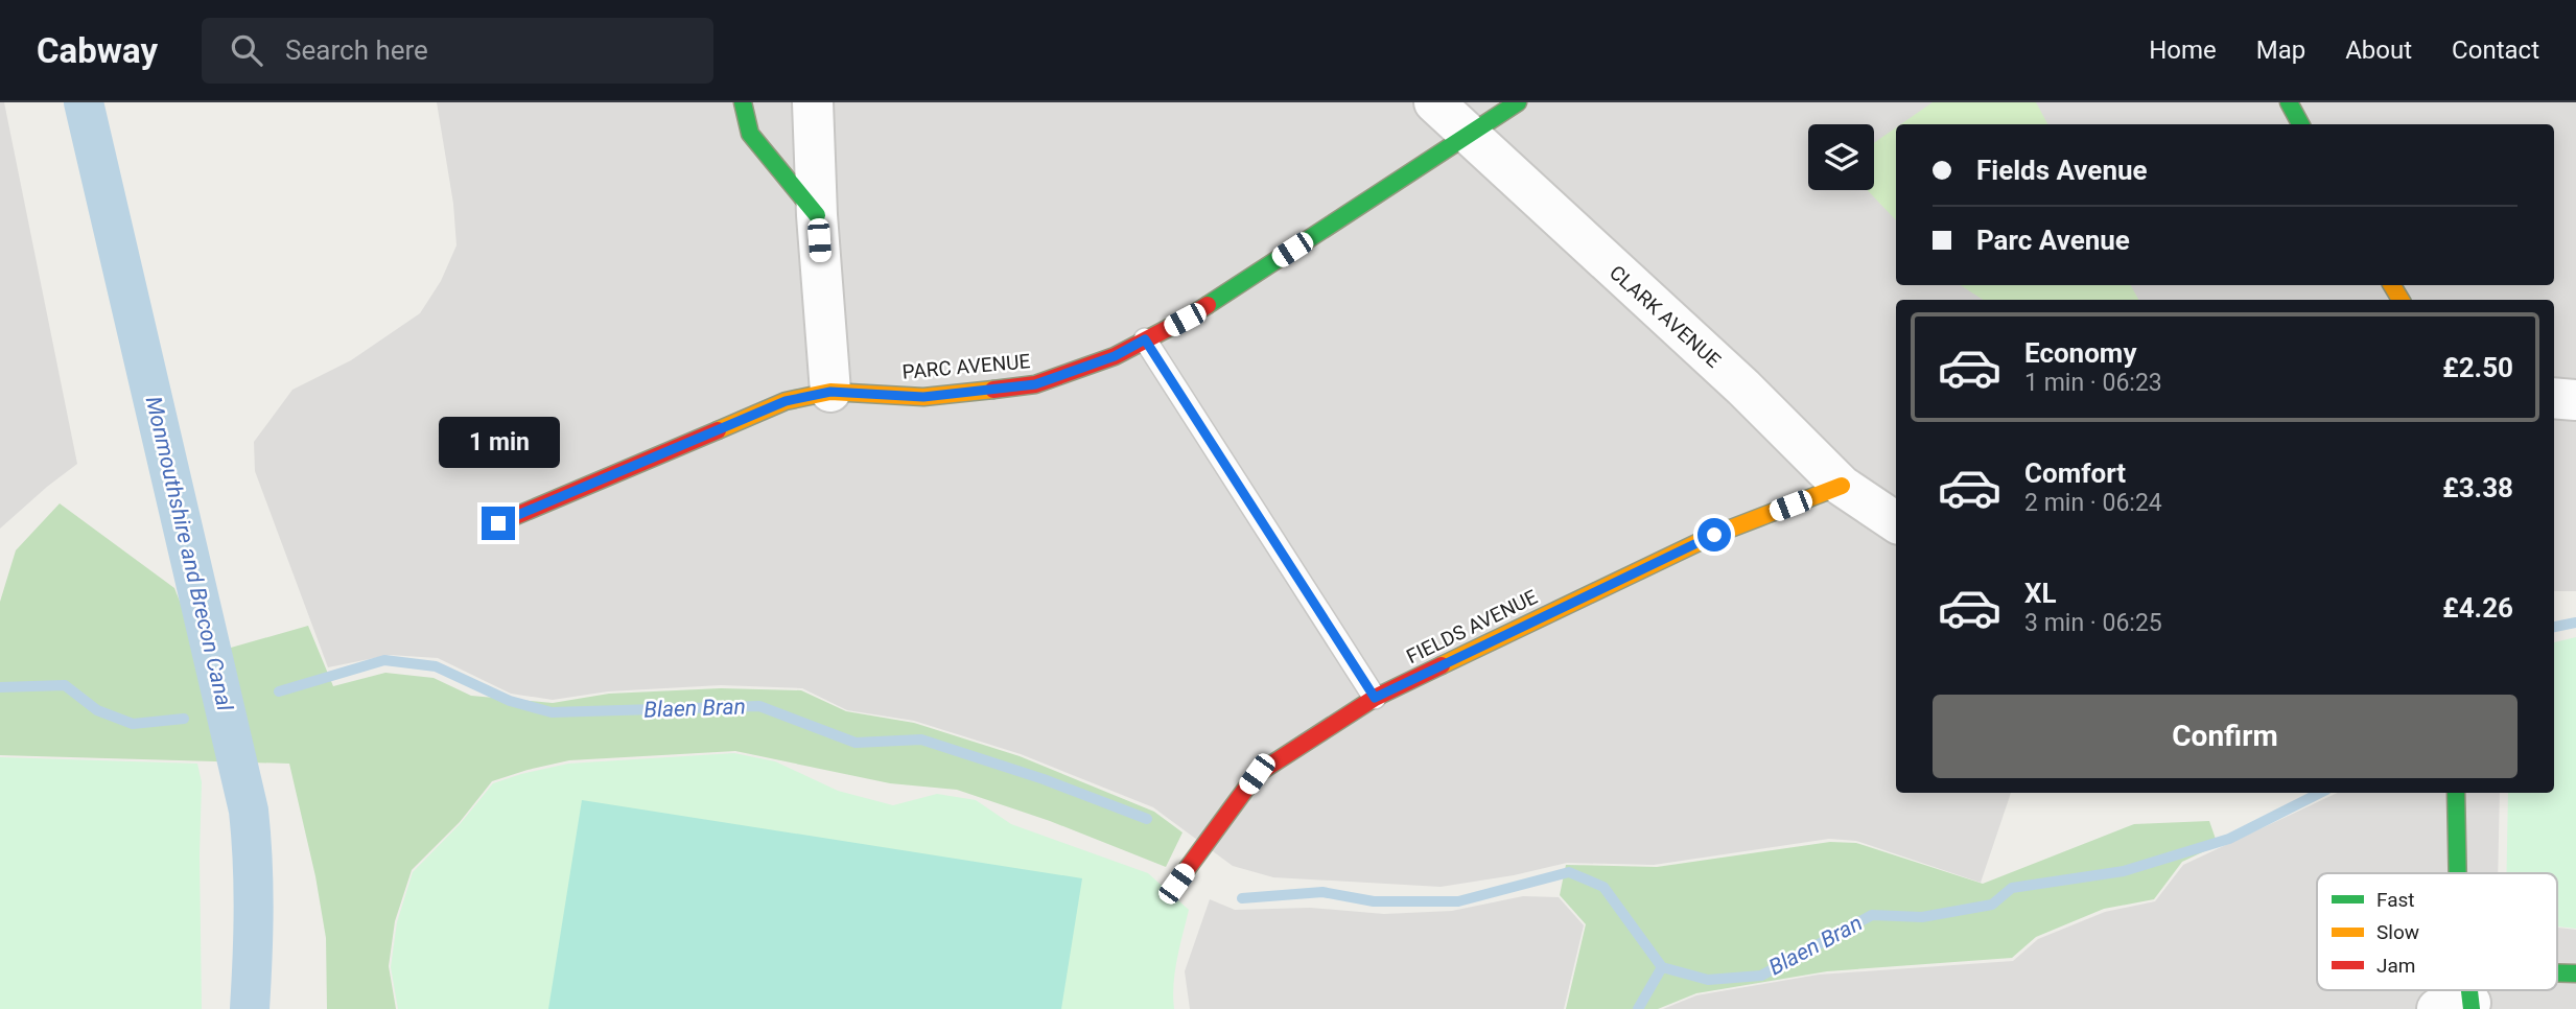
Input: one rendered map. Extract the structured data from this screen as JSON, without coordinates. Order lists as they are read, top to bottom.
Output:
{
  "streets": {
    "street": ["CLARK AVENUE", "PARC AVENUE", "FIELDS AVENUE"]
  },
  "crossings": [
    ["CLARK AVENUE", "PARC AVENUE"],
    ["CLARK AVENUE", "FIELDS AVENUE"]
  ],
  "water": ["Monmouthshire and Brecon Canal", "Blaen Bran"],
  "legend": ["Fast", "Slow", "Jam"],
  "page": {
    "header": "Cabway",
    "search": "Search here",
    "nav": [
      "Home",
      "Map",
      "About",
      "Contact"
    ],
    "banner": ["Fields Avenue", "Parc Avenue"],
    "list": [
      {
        "name": "Economy",
        "note": "1 min · 06:23",
        "value": "£2.50"
      },
      {
        "name": "Comfort",
        "note": "2 min · 06:24",
        "value": "£3.38"
      },
      {
        "name": "XL",
        "note": "3 min · 06:25",
        "value": "£4.26"
      }
    ],
    "bubble": "1 min",
    "buttons": "Confirm"
  }
}
